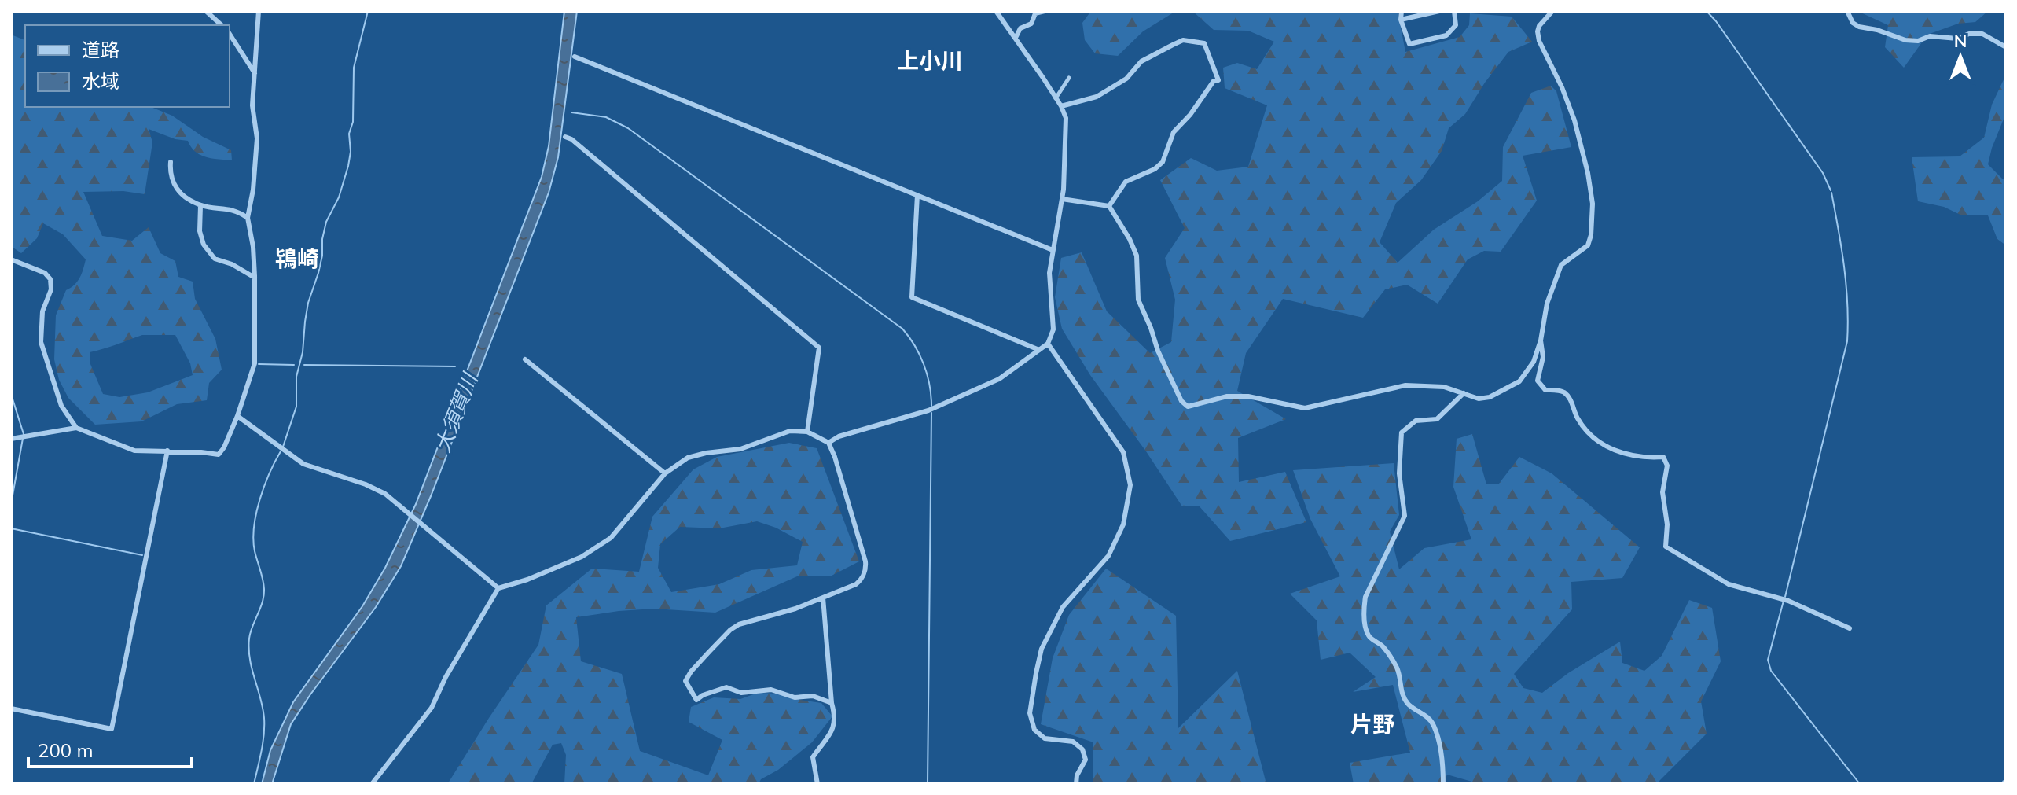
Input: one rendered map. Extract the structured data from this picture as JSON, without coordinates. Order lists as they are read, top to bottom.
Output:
{
  "districts": ["上小川", "鴇崎", "片野"],
  "water": ["大須賀川"],
  "legend": ["道路", "水域"],
  "scale_bar": "200 m",
  "north": "top"
}
